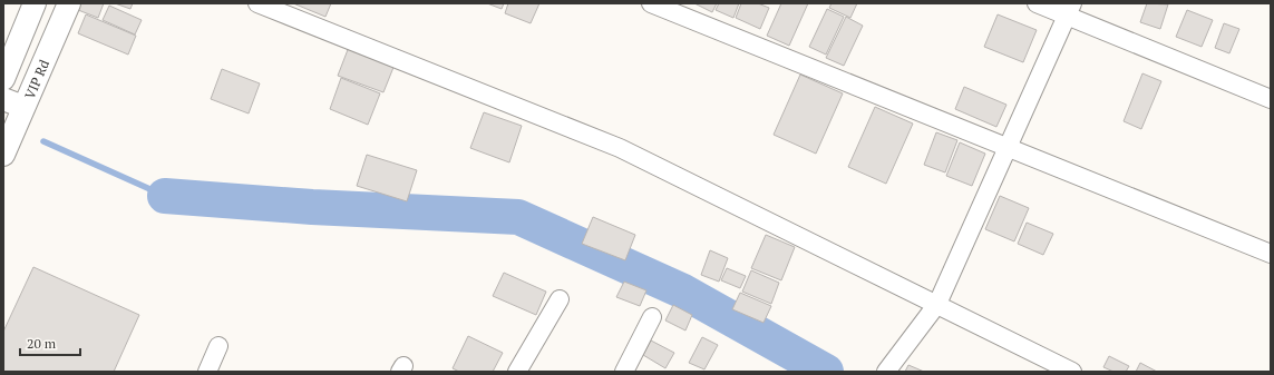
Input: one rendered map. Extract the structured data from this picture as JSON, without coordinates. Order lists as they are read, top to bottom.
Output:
{
  "streets": {
    "street": ["VIP Rd"]
  },
  "scale_bar": "20 m"
}
